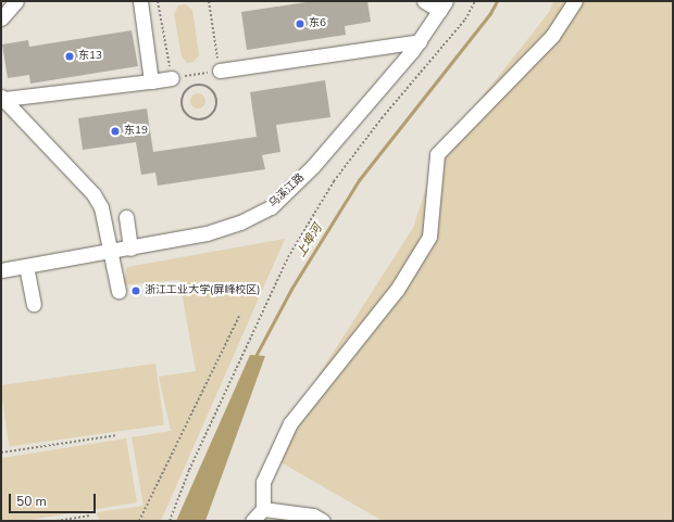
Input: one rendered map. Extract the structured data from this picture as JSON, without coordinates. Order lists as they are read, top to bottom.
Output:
{
  "streets": {
    "street": ["乌溪江路"]
  },
  "water": ["上埠河"],
  "places": [
    "东6",
    "东13",
    "东19",
    "浙江工业大学(屏峰校区)"
  ],
  "scale_bar": "50 m"
}
